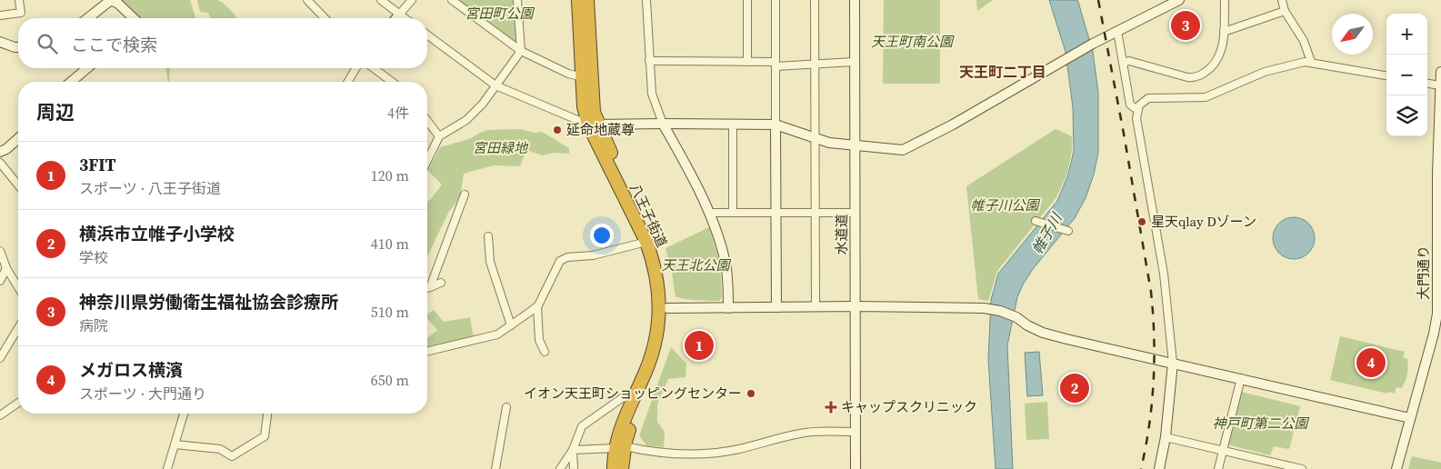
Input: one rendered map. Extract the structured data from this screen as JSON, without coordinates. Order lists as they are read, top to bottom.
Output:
{
  "streets": {
    "highway": ["八王子街道"],
    "street": ["水道道", "大門通り"]
  },
  "districts": ["天王町二丁目"],
  "water": ["帷子川"],
  "parks": [
    "宮田町公園",
    "天王町南公園",
    "宮田緑地",
    "帷子川公園",
    "天王北公園",
    "神戸町第二公園"
  ],
  "places": {
    "other": ["延命地蔵尊", "星天qlay Dゾーン", "イオン天王町ショッピングセンター"],
    "health": ["キャップスクリニック"]
  },
  "north": "bottom left",
  "page": {
    "pins": [
      "3",
      "1",
      "4",
      "2"
    ],
    "map_buttons": ["+", "−"],
    "search": "ここで検索",
    "heading": ["周辺", "4件"],
    "list": [
      {
        "mark": "1",
        "name": "3FIT",
        "note": "スポーツ · 八王子街道",
        "value": "120 m"
      },
      {
        "mark": "2",
        "name": "横浜市立帷子小学校",
        "note": "学校",
        "value": "410 m"
      },
      {
        "mark": "3",
        "name": "神奈川県労働衛生福祉協会診療所",
        "note": "病院",
        "value": "510 m"
      },
      {
        "mark": "4",
        "name": "メガロス横濱",
        "note": "スポーツ · 大門通り",
        "value": "650 m"
      }
    ]
  }
}
